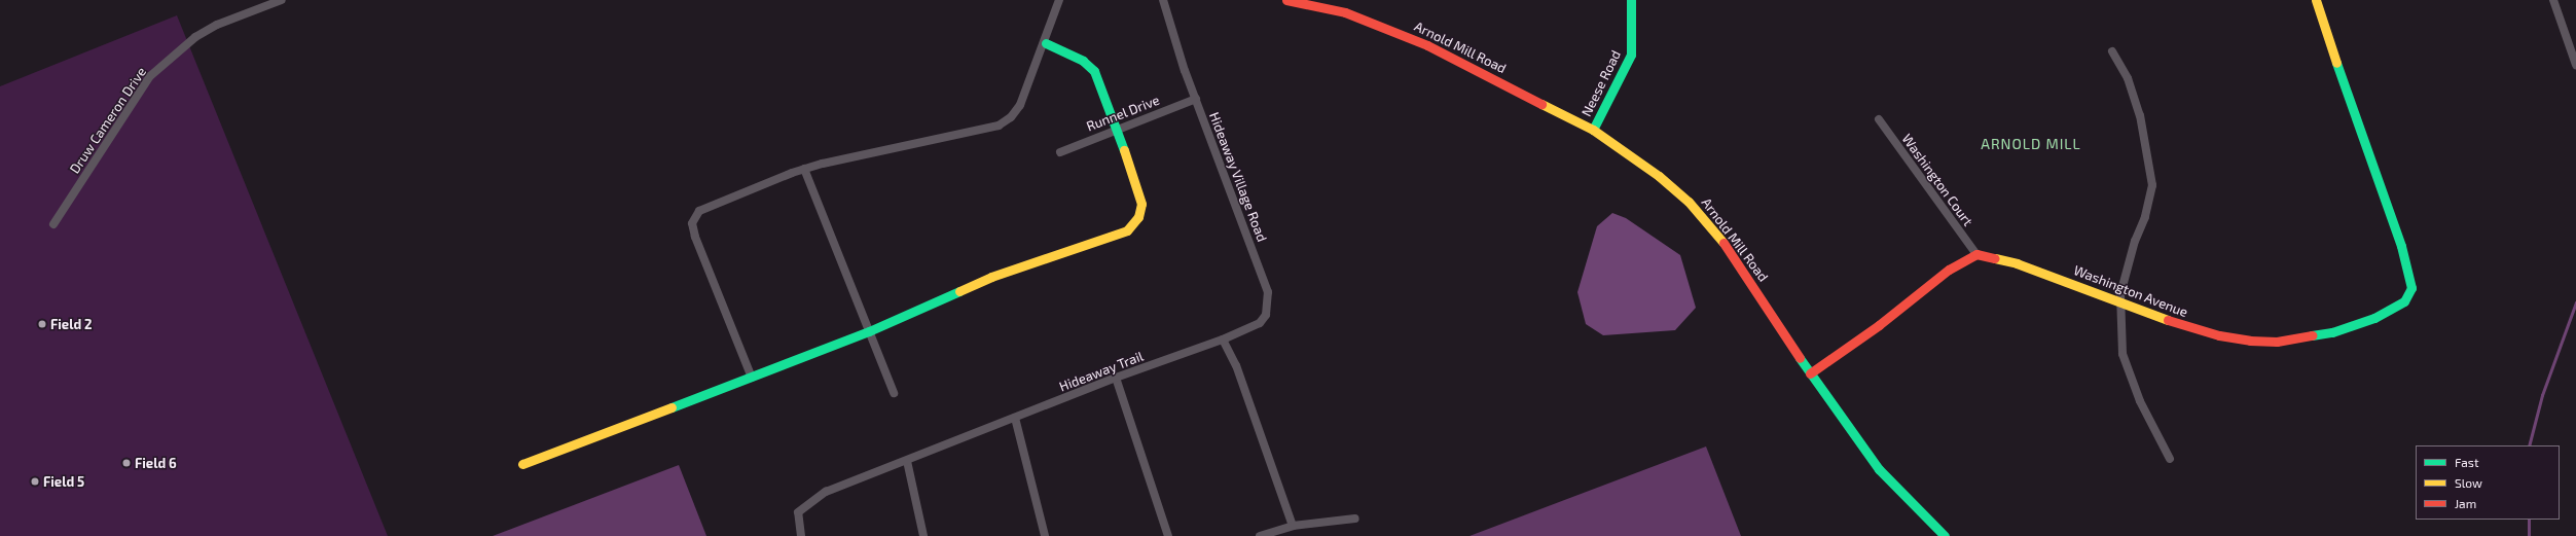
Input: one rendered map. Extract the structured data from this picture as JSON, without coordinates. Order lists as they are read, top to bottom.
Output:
{
  "streets": {
    "street": [
      "Arnold Mill Road",
      "Neese Road",
      "Runnel Drive",
      "Druw Cameron Drive",
      "Hideaway Village Road",
      "Washington Court",
      "Washington Avenue",
      "Hideaway Trail"
    ]
  },
  "crossings": [
    ["Arnold Mill Road", "Neese Road"],
    ["Runnel Drive", "Hideaway Village Road"],
    ["Hideaway Village Road", "Hideaway Trail"],
    ["Washington Court", "Washington Avenue"]
  ],
  "districts": ["ARNOLD MILL"],
  "places": ["Field 2", "Field 6", "Field 5"],
  "legend": ["Fast", "Slow", "Jam"]
}
